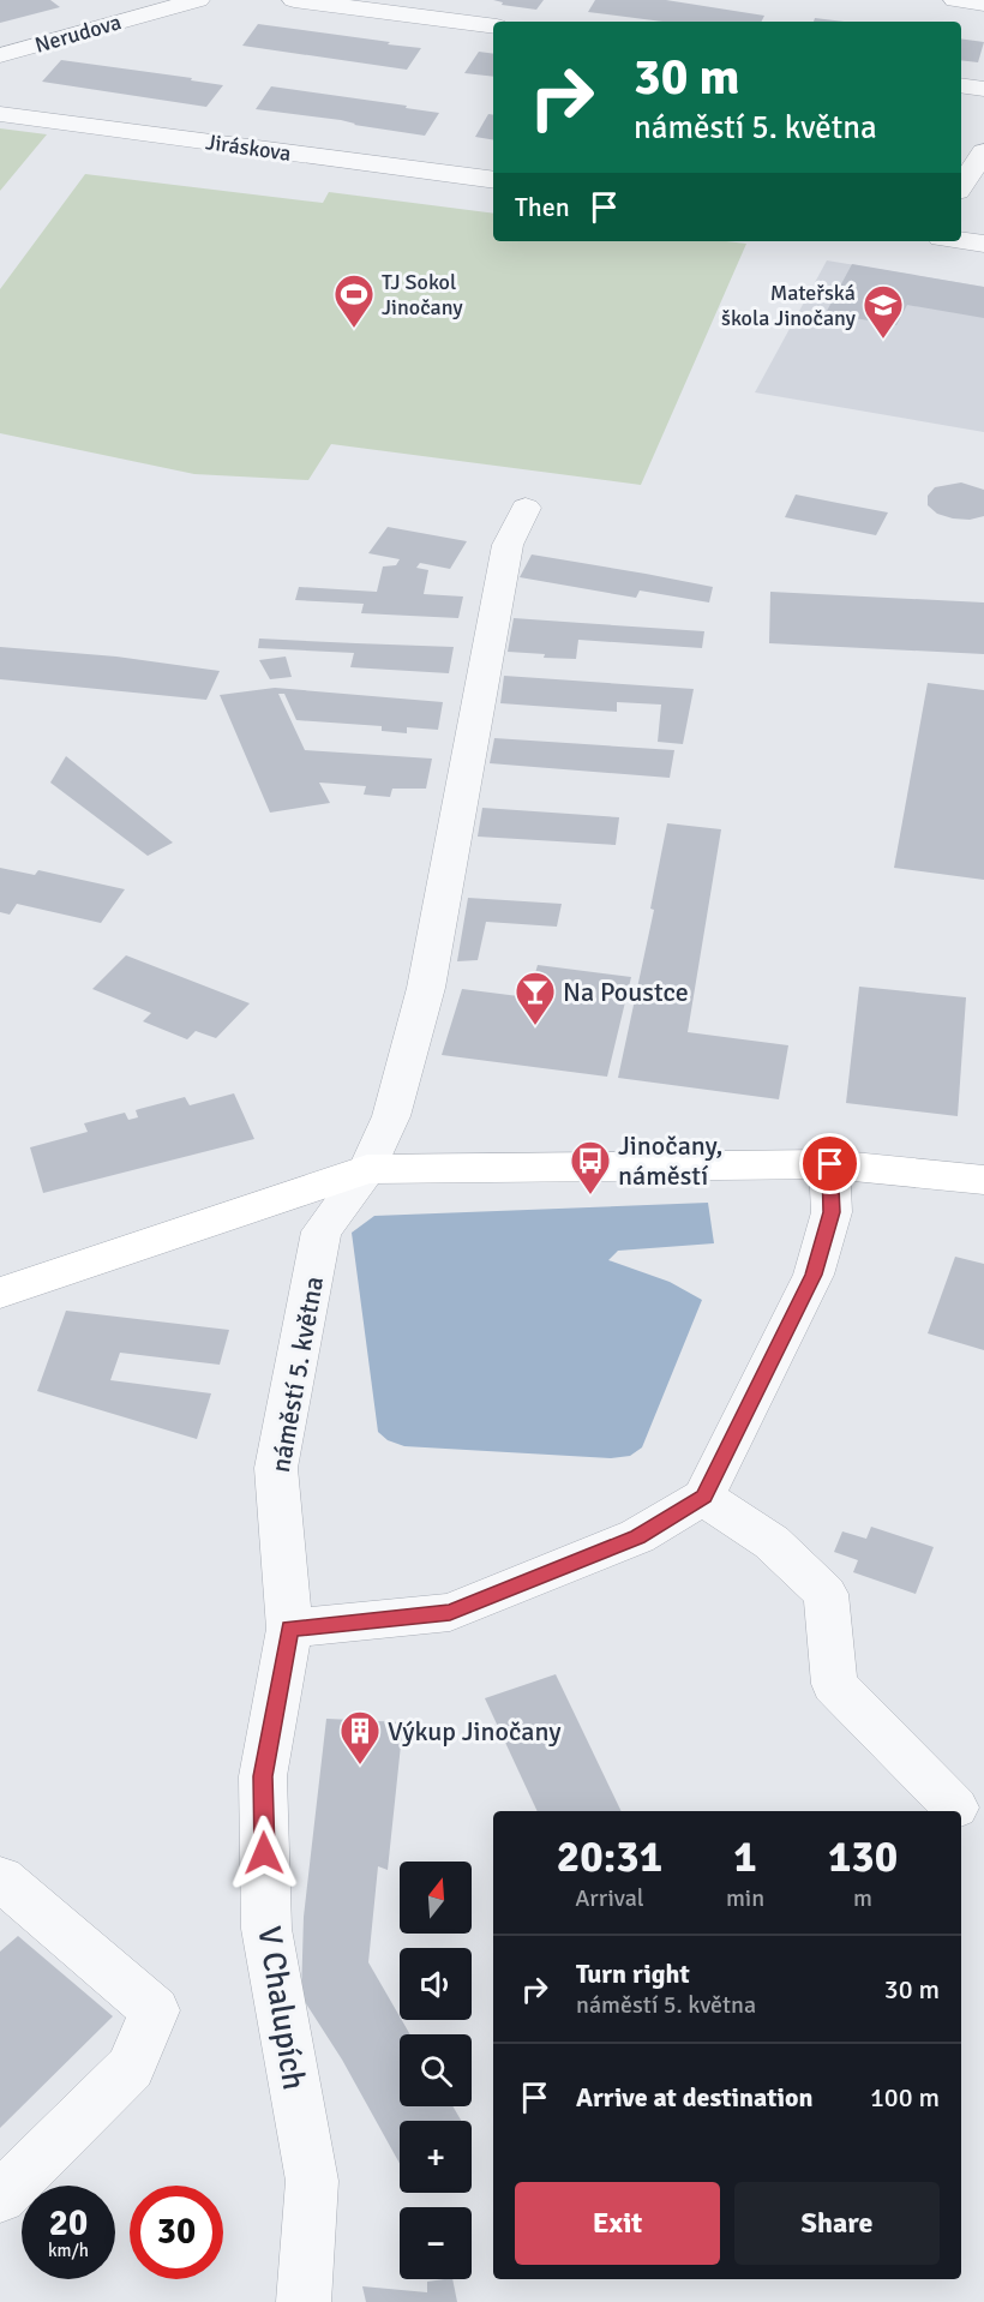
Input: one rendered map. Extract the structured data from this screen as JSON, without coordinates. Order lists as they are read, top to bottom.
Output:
{
  "streets": {
    "street": [
      "Nerudova",
      "Jiráskova",
      "náměstí 5. května",
      "V Chalupích"
    ]
  },
  "crossings": [
    ["náměstí 5. května", "V Chalupích"]
  ],
  "places": {
    "sports": ["TJ Sokol Jinočany"],
    "school or university": ["Mateřská škola Jinočany"],
    "bar": ["Na Poustce"],
    "bus stop": ["Jinočany, náměstí"],
    "building": ["Výkup Jinočany"]
  },
  "north": "top",
  "page": {
    "turn": ["30 m", "náměstí 5. května"],
    "then": "Then",
    "eta": [
      "20:31",
      "Arrival",
      "1",
      "min",
      "130",
      "m"
    ],
    "map_buttons": ["+", "−"],
    "list": [
      {
        "name": "Turn right",
        "note": "náměstí 5. května",
        "value": "30 m"
      },
      {
        "name": "Arrive at destination",
        "value": "100 m"
      }
    ],
    "buttons": ["Exit", "Share"],
    "speed": "20 km/h",
    "limit": "30"
  }
}
